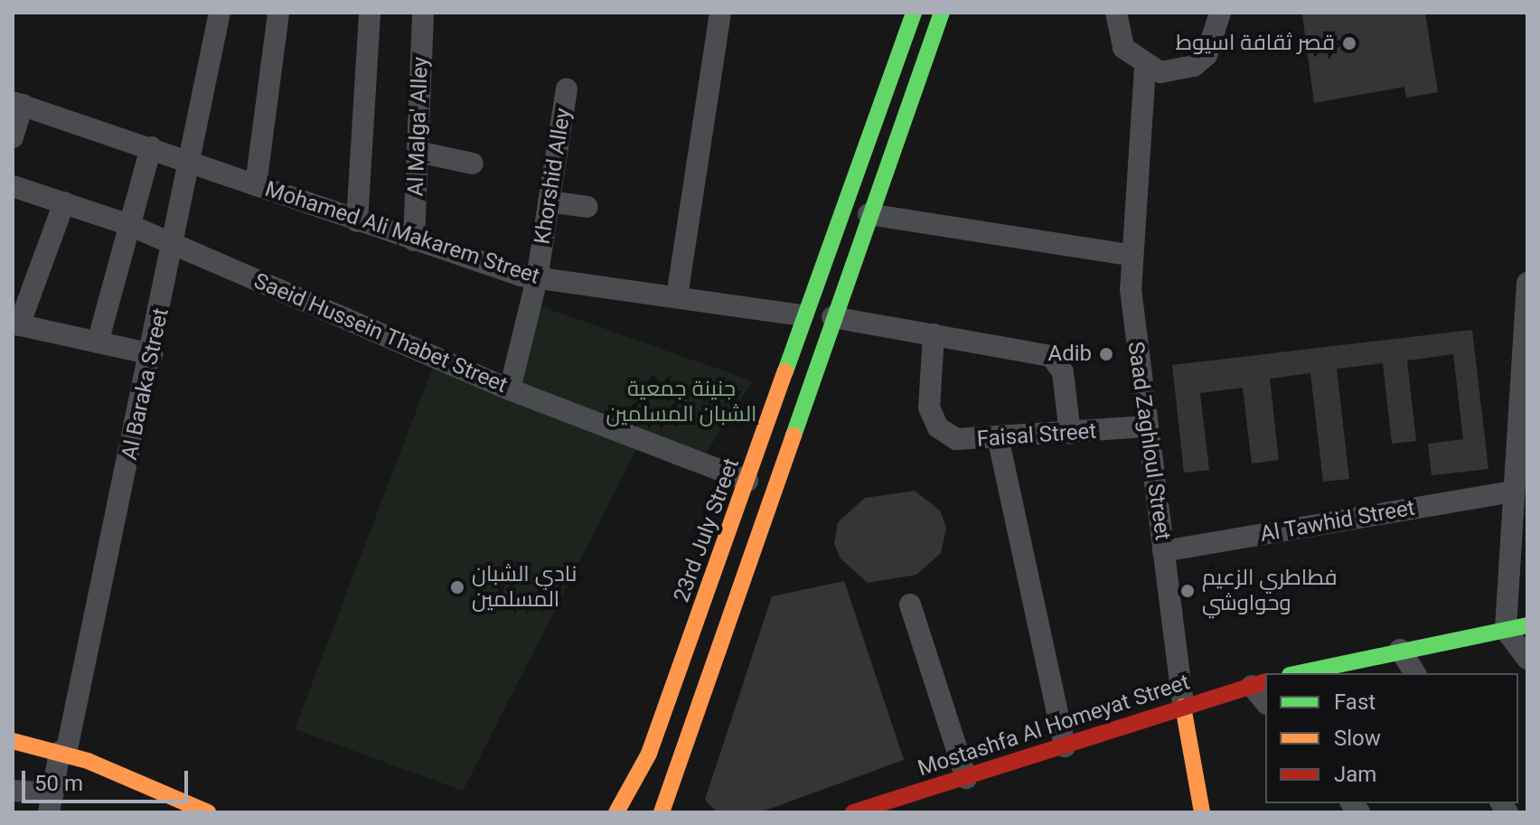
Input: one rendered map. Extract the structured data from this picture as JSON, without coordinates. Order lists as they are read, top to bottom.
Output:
{
  "streets": {
    "main road": ["Saad Zaghloul Street", "23rd July Street", "Mostashfa Al Homeyat Street"],
    "street": [
      "Al Malga' Alley",
      "Khorshid Alley",
      "Mohamed Ali Makarem Street",
      "Saeid Hussein Thabet Street",
      "Al Baraka Street",
      "Faisal Street",
      "Al Tawhid Street"
    ]
  },
  "crossings": [
    ["Al Malga' Alley", "Mohamed Ali Makarem Street"],
    ["Khorshid Alley", "Mohamed Ali Makarem Street"],
    ["Khorshid Alley", "Saeid Hussein Thabet Street"],
    ["Mohamed Ali Makarem Street", "Al Baraka Street"],
    ["Mohamed Ali Makarem Street", "23rd July Street"],
    ["Saeid Hussein Thabet Street", "Al Baraka Street"],
    ["Saeid Hussein Thabet Street", "23rd July Street"],
    ["Faisal Street", "Saad Zaghloul Street"],
    ["Saad Zaghloul Street", "Al Tawhid Street"],
    ["Saad Zaghloul Street", "Mostashfa Al Homeyat Street"]
  ],
  "parks": ["جنينة جمعية الشبان المسلمين"],
  "places": [
    "قصر ثقافة اسيوط",
    "Adib",
    "نادي الشبان المسلمين",
    "فطاطري الزعيم وحواوشي"
  ],
  "legend": ["Fast", "Slow", "Jam"],
  "scale_bar": "50 m"
}
